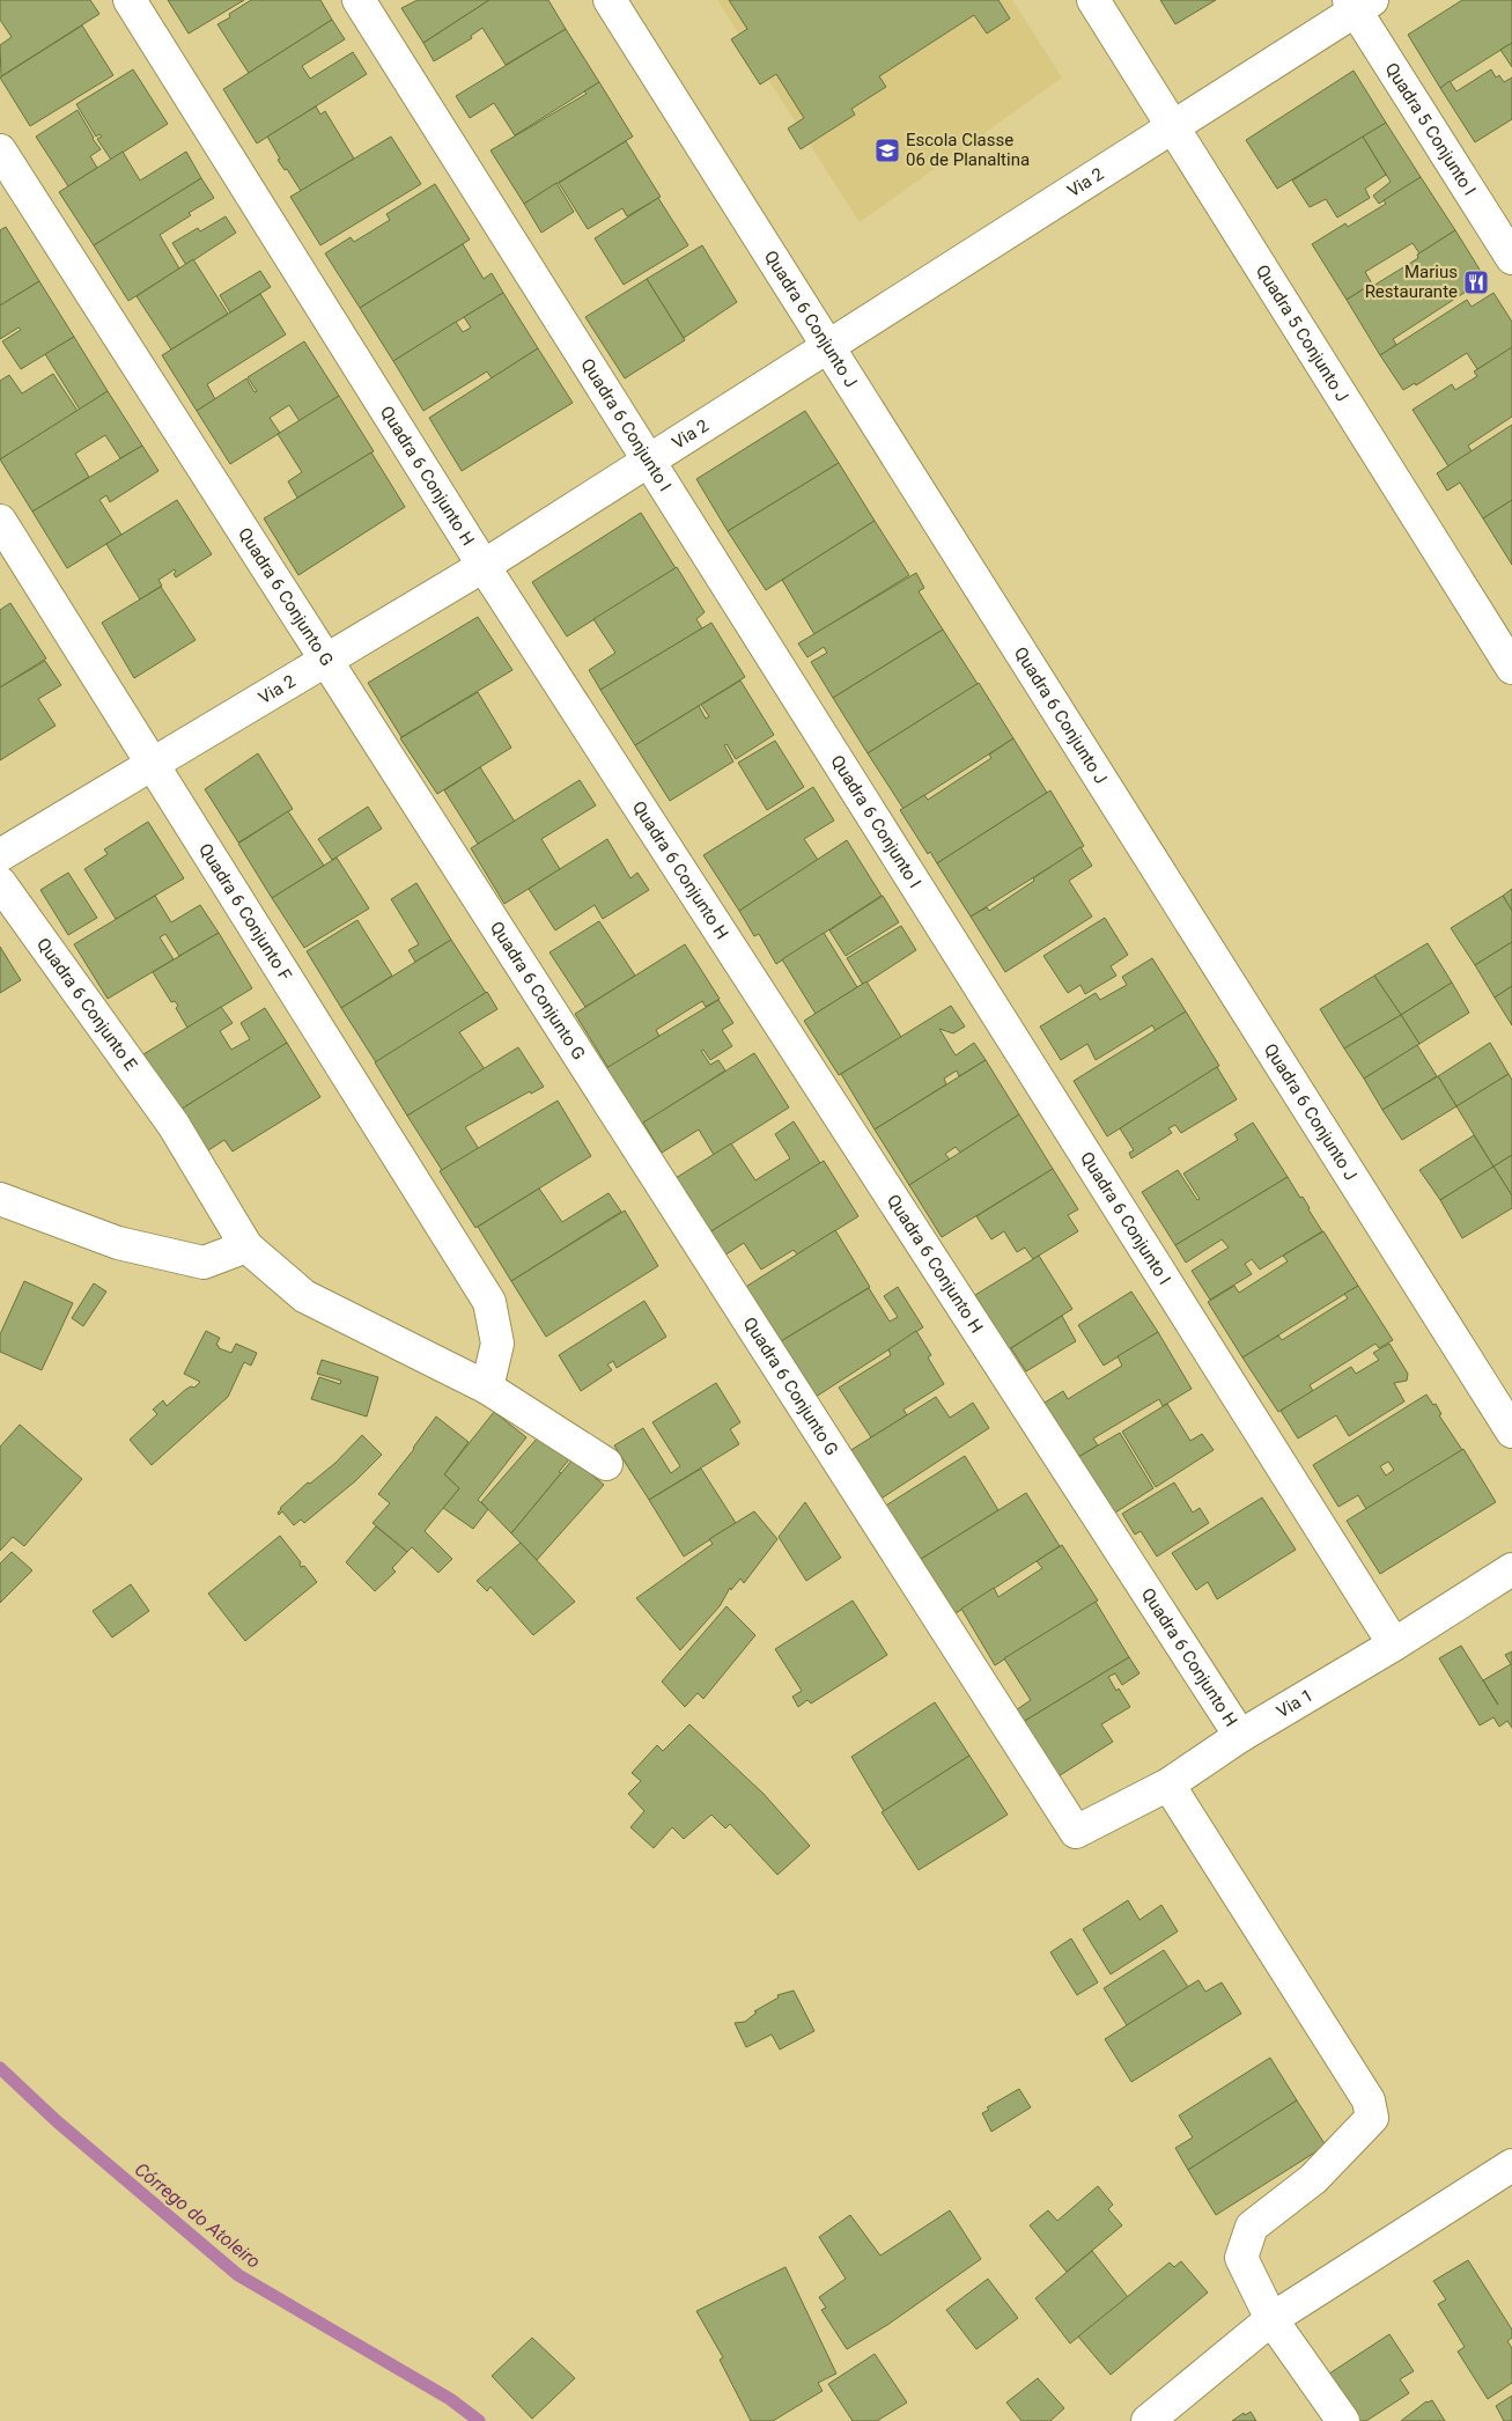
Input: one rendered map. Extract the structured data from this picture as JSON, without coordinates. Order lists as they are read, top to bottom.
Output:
{
  "streets": {
    "street": [
      "Quadra 5 Conjunto I",
      "Via 2",
      "Quadra 6 Conjunto J",
      "Quadra 5 Conjunto J",
      "Quadra 6 Conjunto I",
      "Quadra 6 Conjunto H",
      "Quadra 6 Conjunto G",
      "Quadra 6 Conjunto F",
      "Quadra 6 Conjunto E",
      "Via 1"
    ]
  },
  "crossings": [
    ["Quadra 5 Conjunto I", "Via 2"],
    ["Via 2", "Quadra 6 Conjunto J"],
    ["Via 2", "Quadra 5 Conjunto J"],
    ["Via 2", "Quadra 6 Conjunto I"],
    ["Via 2", "Quadra 6 Conjunto H"],
    ["Via 2", "Quadra 6 Conjunto G"],
    ["Via 2", "Quadra 6 Conjunto F"],
    ["Quadra 6 Conjunto I", "Via 1"],
    ["Quadra 6 Conjunto H", "Via 1"],
    ["Quadra 6 Conjunto G", "Via 1"],
    ["Quadra 6 Conjunto F", "Quadra 6 Conjunto E"]
  ],
  "water": ["Córrego do Atoleiro"],
  "places": {
    "school or university": ["Escola Classe 06 de Planaltina"],
    "restaurant": ["Marius Restaurante"]
  }
}
